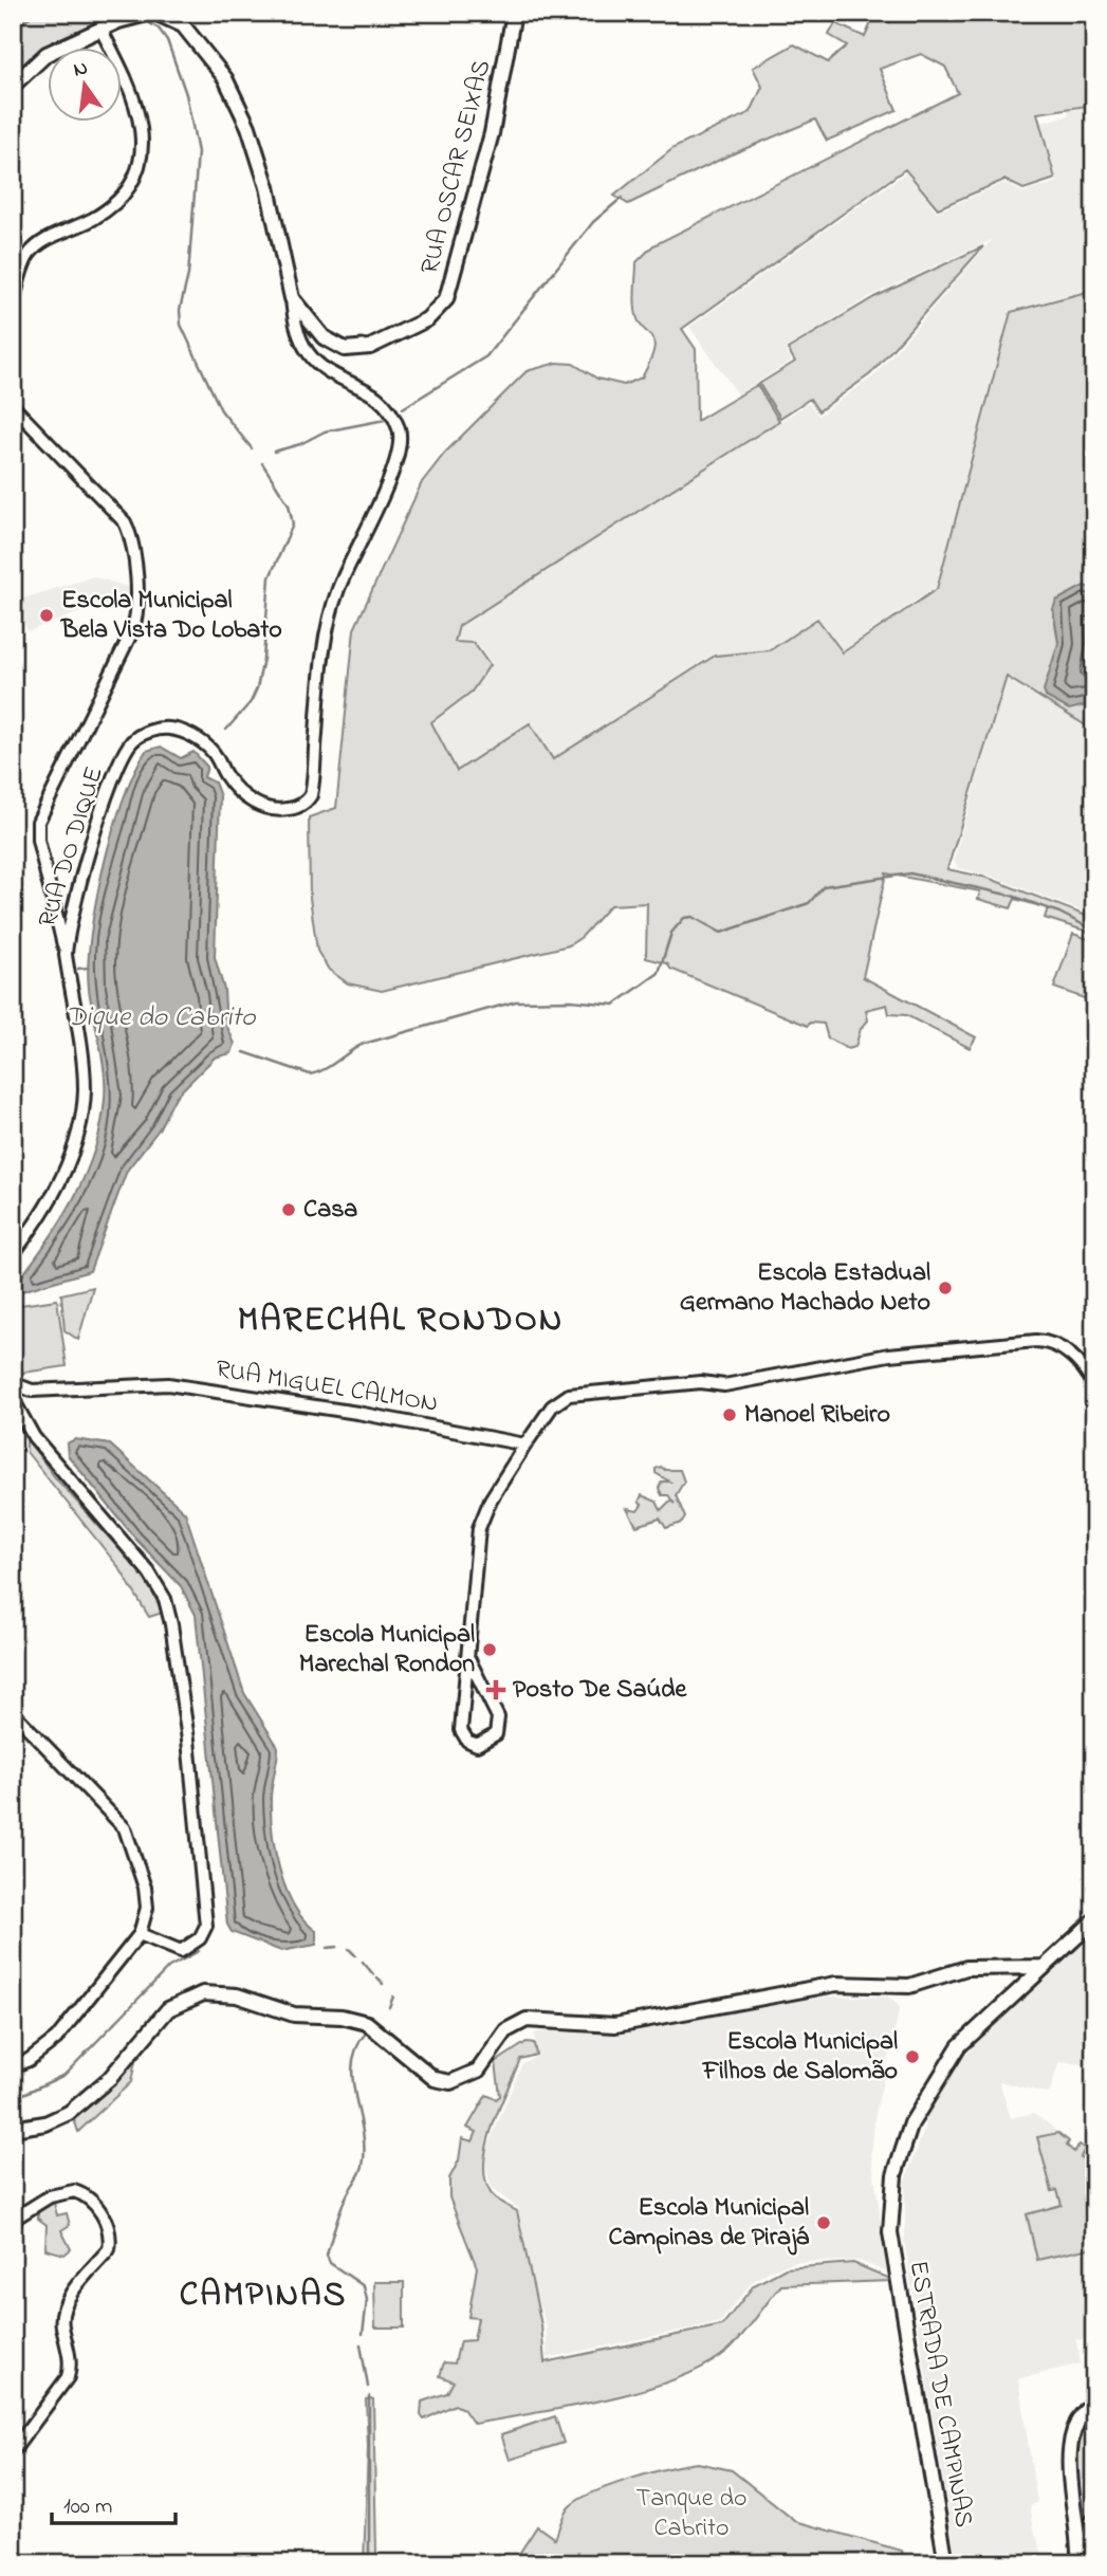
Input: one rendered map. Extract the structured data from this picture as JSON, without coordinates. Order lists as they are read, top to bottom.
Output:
{
  "streets": {
    "main road": ["RUA OSCAR SEIXAS", "ESTRADA DE CAMPINAS"],
    "street": ["RUA DO DIQUE", "RUA MIGUEL CALMON"]
  },
  "crossings": [
    ["RUA OSCAR SEIXAS", "RUA DO DIQUE"]
  ],
  "districts": ["MARECHAL RONDON", "CAMPINAS"],
  "water": ["Dique do Cabrito"],
  "parks": ["Tanque do Cabrito"],
  "places": {
    "other": [
      "Escola Municipal Bela Vista Do Lobato",
      "Casa",
      "Escola Estadual Germano Machado Neto",
      "Manoel Ribeiro",
      "Escola Municipal Marechal Rondon",
      "Escola Municipal Filhos de Salomão",
      "Escola Municipal Campinas de Pirajá"
    ],
    "health": ["Posto De Saúde"]
  },
  "scale_bar": "100 m",
  "north": "top"
}
